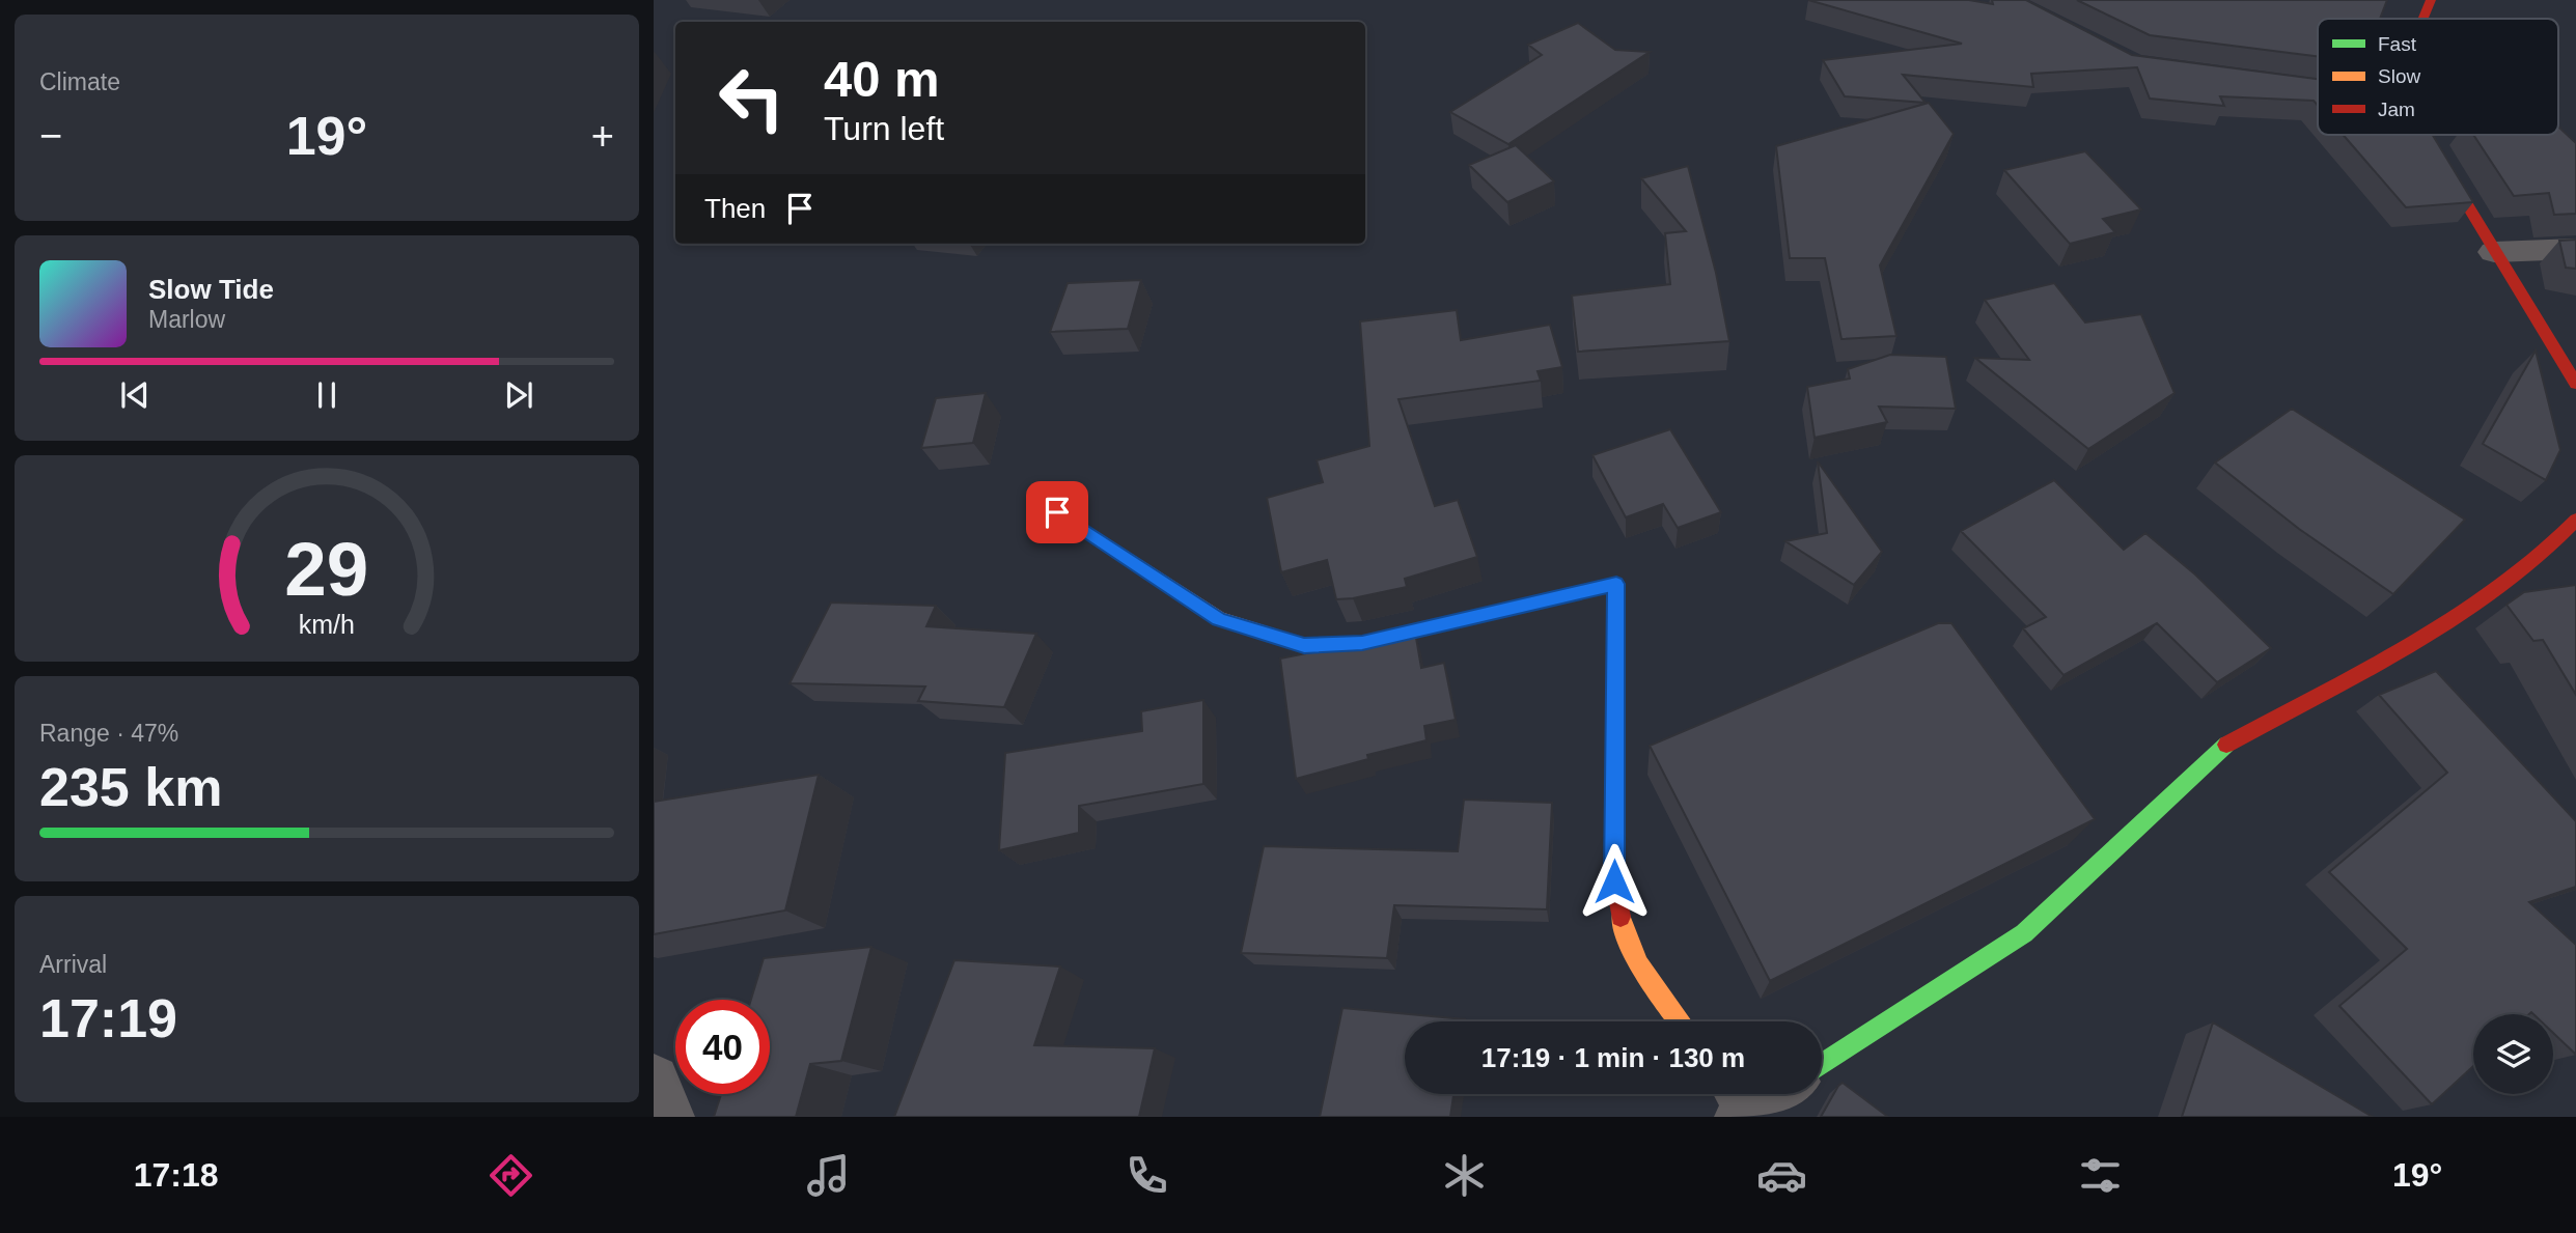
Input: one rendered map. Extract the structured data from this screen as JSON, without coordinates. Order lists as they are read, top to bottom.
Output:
{
  "legend": ["Fast", "Slow", "Jam"],
  "page": {
    "tile": [
      "Climate",
      ["Range · 47%", "235 km"],
      ["Arrival", "17:19"]
    ],
    "turn": ["40 m", "Turn left"],
    "heat": ["−", "19°", "+"],
    "then": "Then",
    "song": ["Slow Tide", "Marlow"],
    "limit": "40",
    "trip": "17:19 · 1 min · 130 m",
    "tabs": ["17:18", "19°"],
    "gauge": ["29", "km/h"]
  }
}
